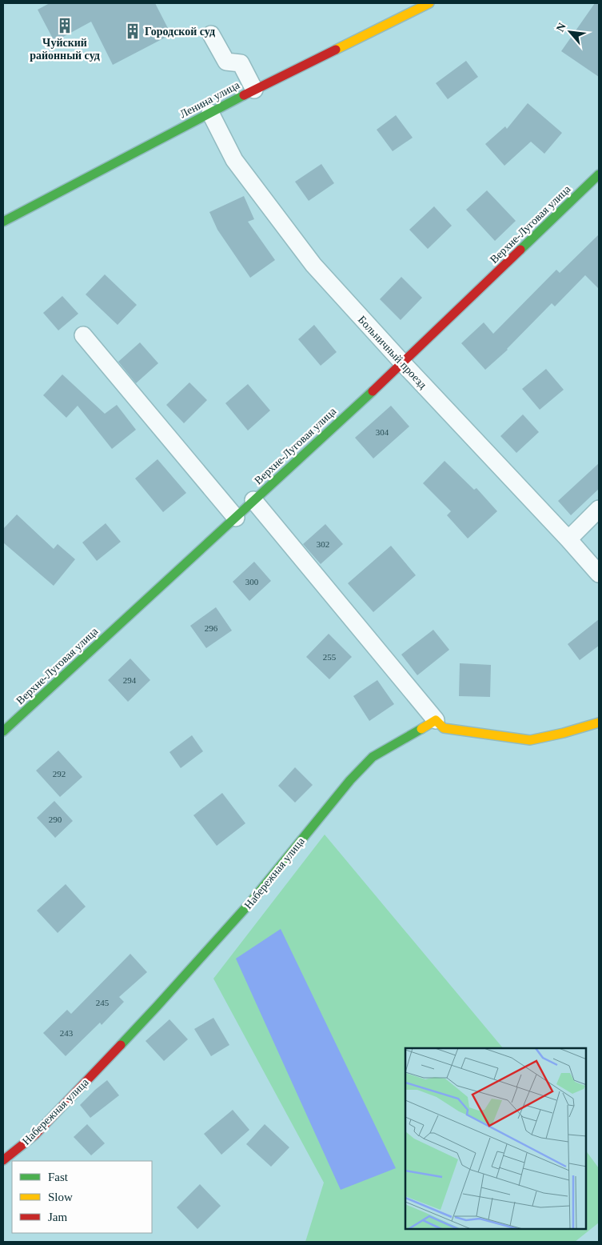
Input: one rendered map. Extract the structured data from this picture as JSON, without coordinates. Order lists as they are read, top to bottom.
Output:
{
  "streets": {
    "street": [
      "Ленина улица",
      "Верхне-Луговая улица",
      "Больничный проезд",
      "Набережная улица"
    ]
  },
  "crossings": [
    ["Ленина улица", "Больничный проезд"],
    ["Верхне-Луговая улица", "Больничный проезд"]
  ],
  "places": {
    "building": ["Чуйский районный суд", "Городской суд"]
  },
  "house_numbers": [
    "304",
    "302",
    "300",
    "296",
    "255",
    "294",
    "292",
    "290",
    "245",
    "243"
  ],
  "legend": ["Fast", "Slow", "Jam"],
  "north": "top left"
}
